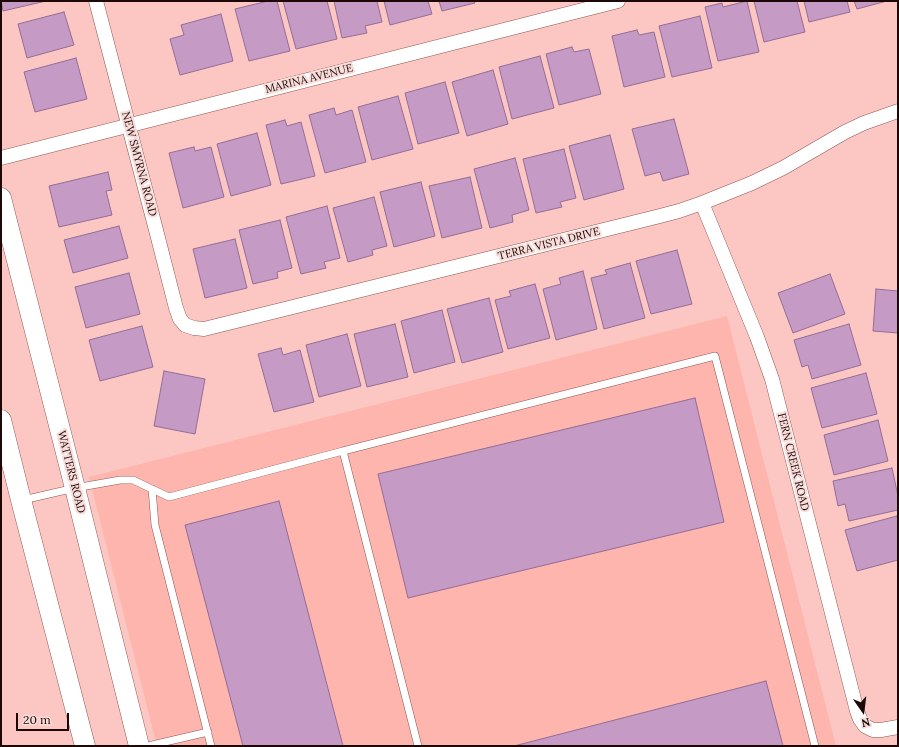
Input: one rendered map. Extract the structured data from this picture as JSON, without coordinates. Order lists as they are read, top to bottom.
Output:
{
  "streets": {
    "main road": ["WATTERS ROAD"],
    "street": [
      "MARINA AVENUE",
      "NEW SMYRNA ROAD",
      "TERRA VISTA DRIVE",
      "FERN CREEK ROAD"
    ]
  },
  "crossings": [
    ["MARINA AVENUE", "NEW SMYRNA ROAD"],
    ["NEW SMYRNA ROAD", "TERRA VISTA DRIVE"],
    ["TERRA VISTA DRIVE", "FERN CREEK ROAD"]
  ],
  "scale_bar": "20 m",
  "north": "bottom"
}
